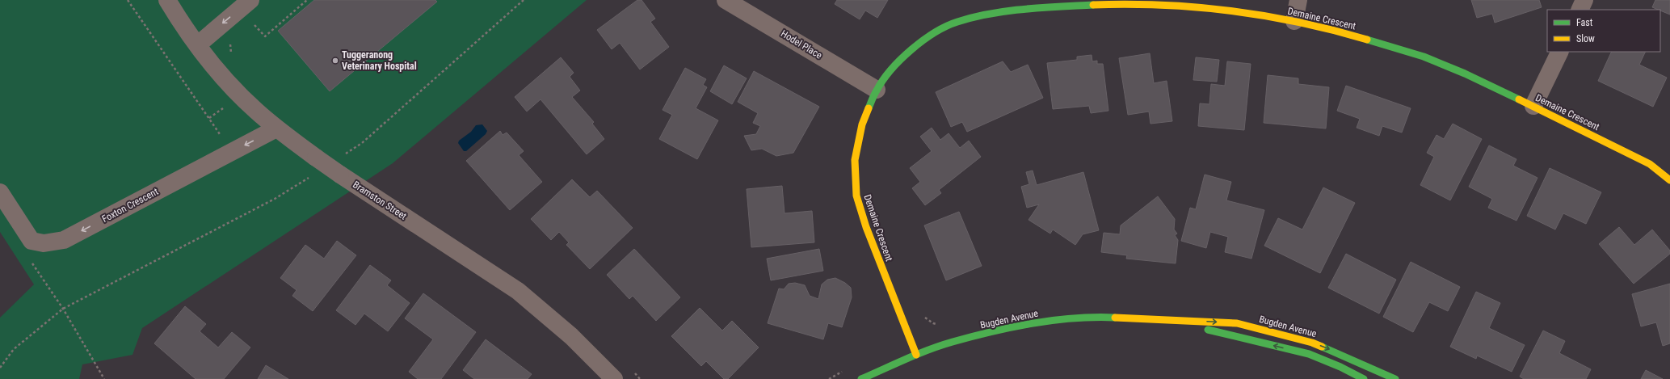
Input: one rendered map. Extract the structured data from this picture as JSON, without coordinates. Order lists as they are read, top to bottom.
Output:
{
  "streets": {
    "street": [
      "Demaine Crescent",
      "Hodel Place",
      "Bramston Street",
      "Foxton Crescent",
      "Bugden Avenue"
    ]
  },
  "crossings": [
    ["Demaine Crescent", "Hodel Place"],
    ["Demaine Crescent", "Bugden Avenue"],
    ["Bramston Street", "Foxton Crescent"]
  ],
  "one_way": ["Foxton Crescent"],
  "places": ["Tuggeranong Veterinary Hospital"],
  "legend": ["Fast", "Slow"]
}
